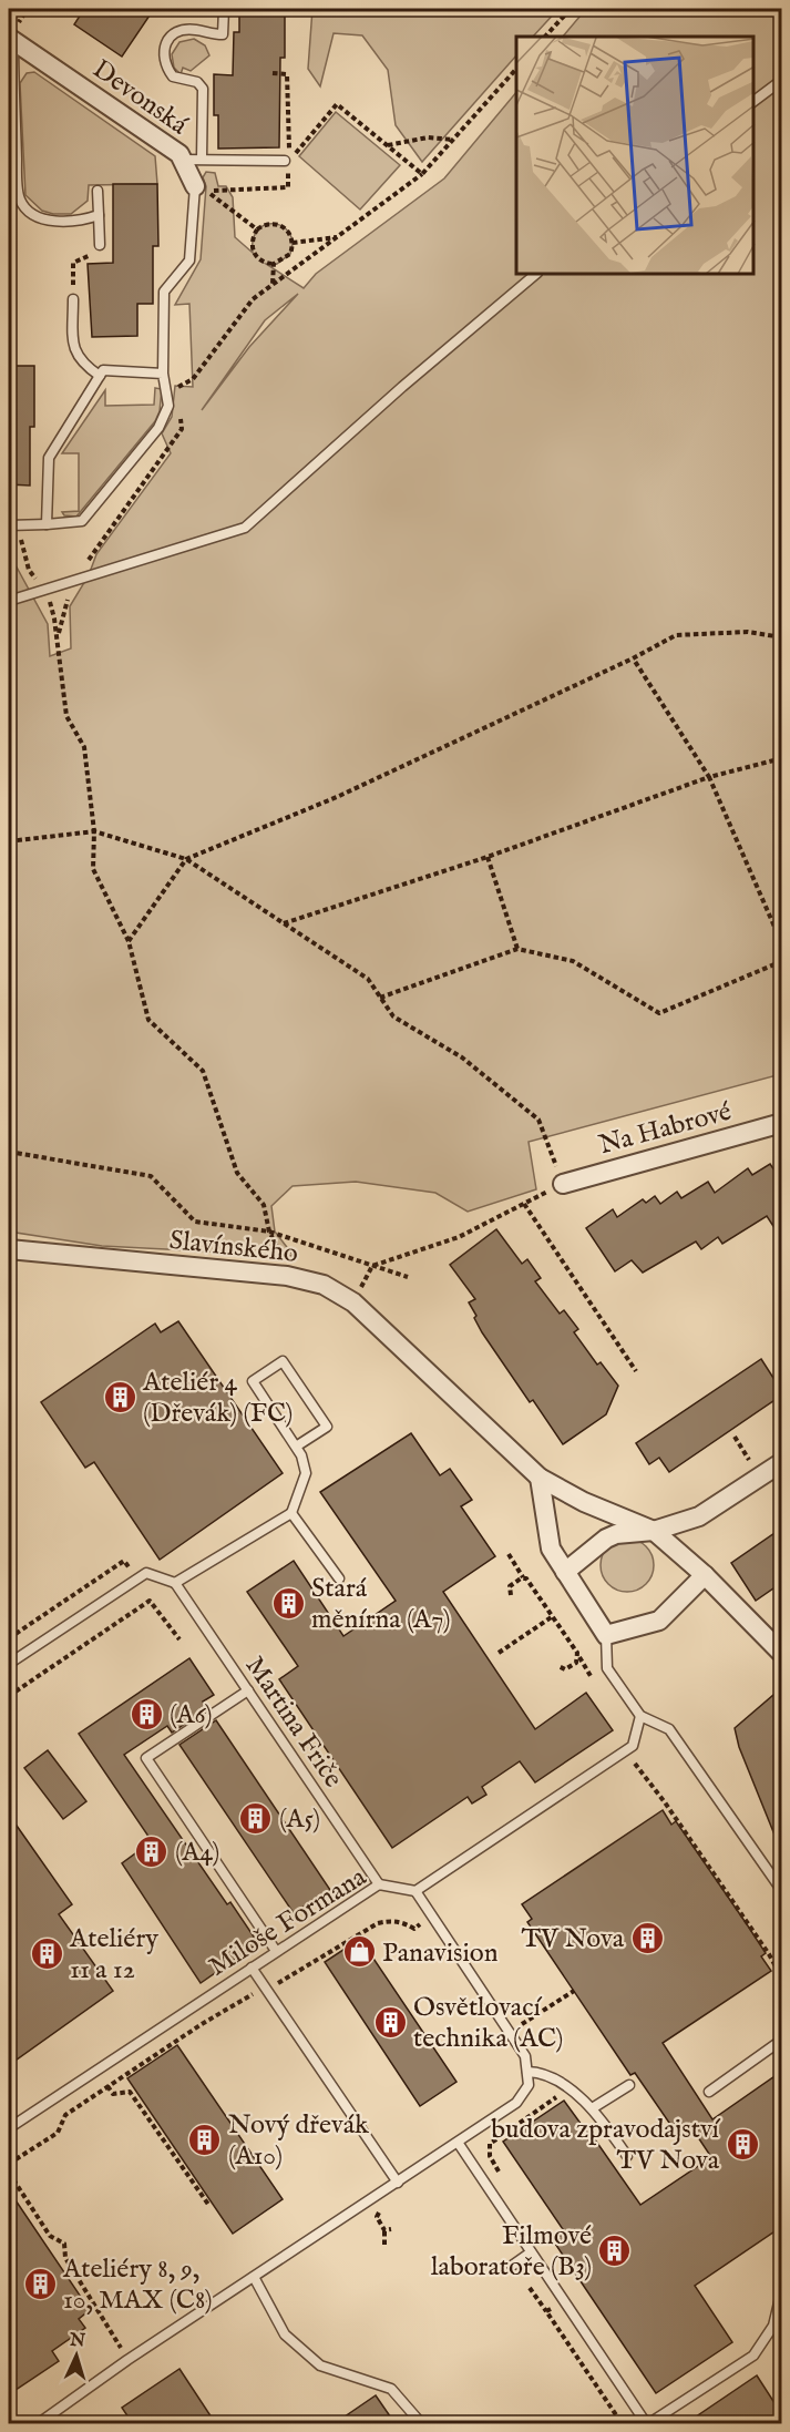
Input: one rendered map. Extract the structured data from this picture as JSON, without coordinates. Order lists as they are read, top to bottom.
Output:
{
  "streets": {
    "street": ["Devonská", "Na Habrové", "Slavínského"],
    "lane": ["Martina Friče", "Miloše Formana"]
  },
  "crossings": [
    ["Martina Friče", "Miloše Formana"]
  ],
  "places": {
    "building": [
      "Ateliér 4 (Dřevák) (FC)",
      "Stará měnírna (A7)",
      "(A6)",
      "(A5)",
      "(A4)",
      "TV Nova",
      "Ateliéry 11 a 12",
      "Osvětlovací technika (AC)",
      "Nový dřevák (A10)",
      "budova zpravodajství TV Nova",
      "Filmové laboratoře (B3)",
      "Ateliéry 8, 9, 10, MAX (C8)"
    ],
    "shop": ["Panavision"]
  },
  "north": "top"
}
